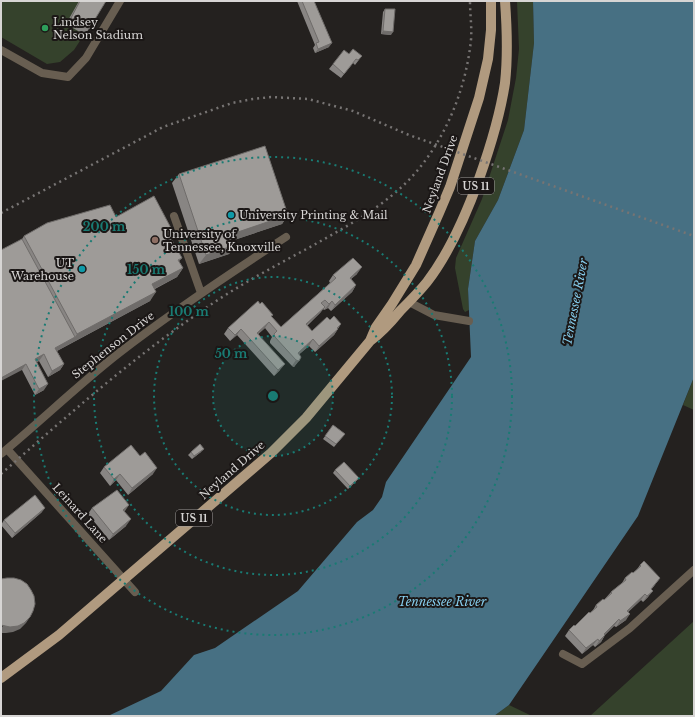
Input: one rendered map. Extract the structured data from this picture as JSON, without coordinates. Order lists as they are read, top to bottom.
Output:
{
  "streets": {
    "main road": ["Neyland Drive", "US 11"],
    "street": ["Stephenson Drive", "Leinard Lane"]
  },
  "crossings": [
    ["Neyland Drive", "Leinard Lane"],
    ["Stephenson Drive", "Leinard Lane"]
  ],
  "water": ["Tennessee River"],
  "places": [
    "Lindsey Nelson Stadium",
    "University Printing & Mail",
    "University of Tennessee, Knoxville",
    "UT Warehouse"
  ],
  "rings": [
    "200 m",
    "150 m",
    "100 m",
    "50 m"
  ]
}
